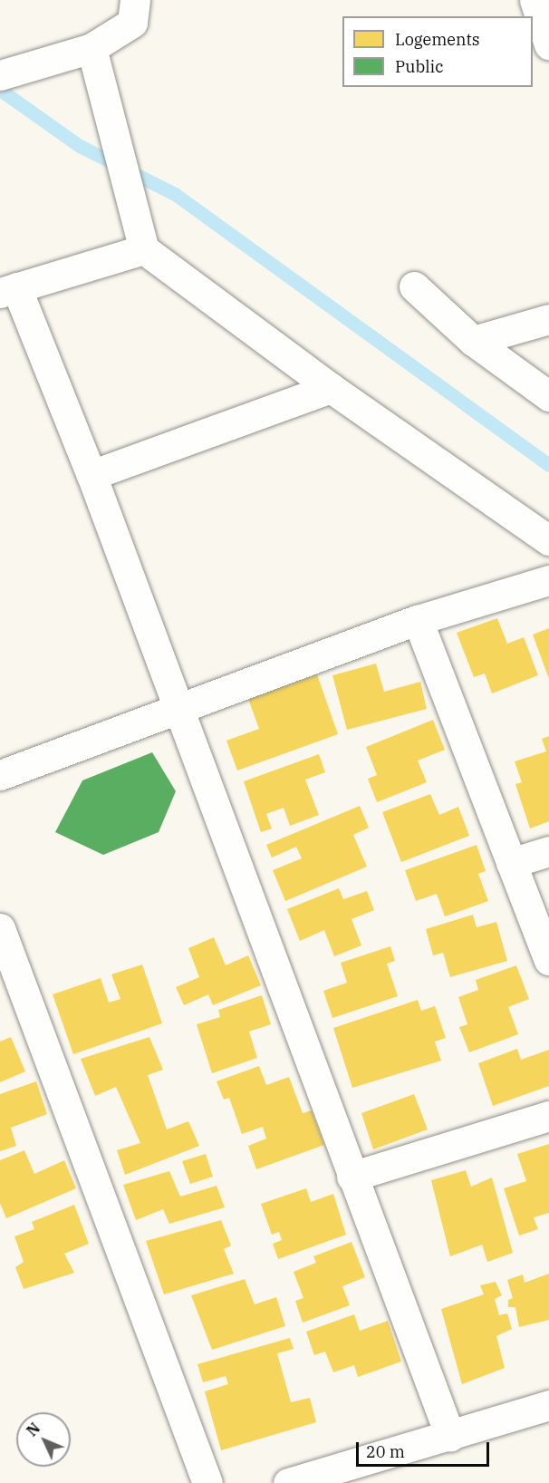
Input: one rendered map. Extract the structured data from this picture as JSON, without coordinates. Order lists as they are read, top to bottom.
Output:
{
  "legend": ["Logements", "Public"],
  "scale_bar": "20 m",
  "north": "top left"
}
